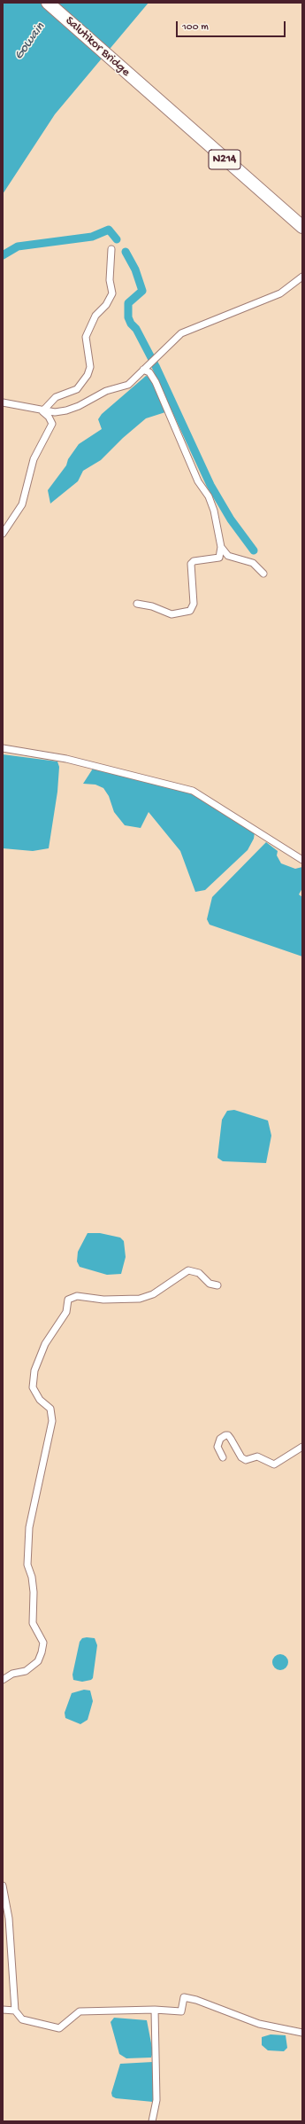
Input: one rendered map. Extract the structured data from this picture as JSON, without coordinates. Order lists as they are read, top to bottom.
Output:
{
  "streets": {
    "highway": ["Salutikor Bridge", "N214"]
  },
  "water": ["Gowain"],
  "scale_bar": "100 m"
}
